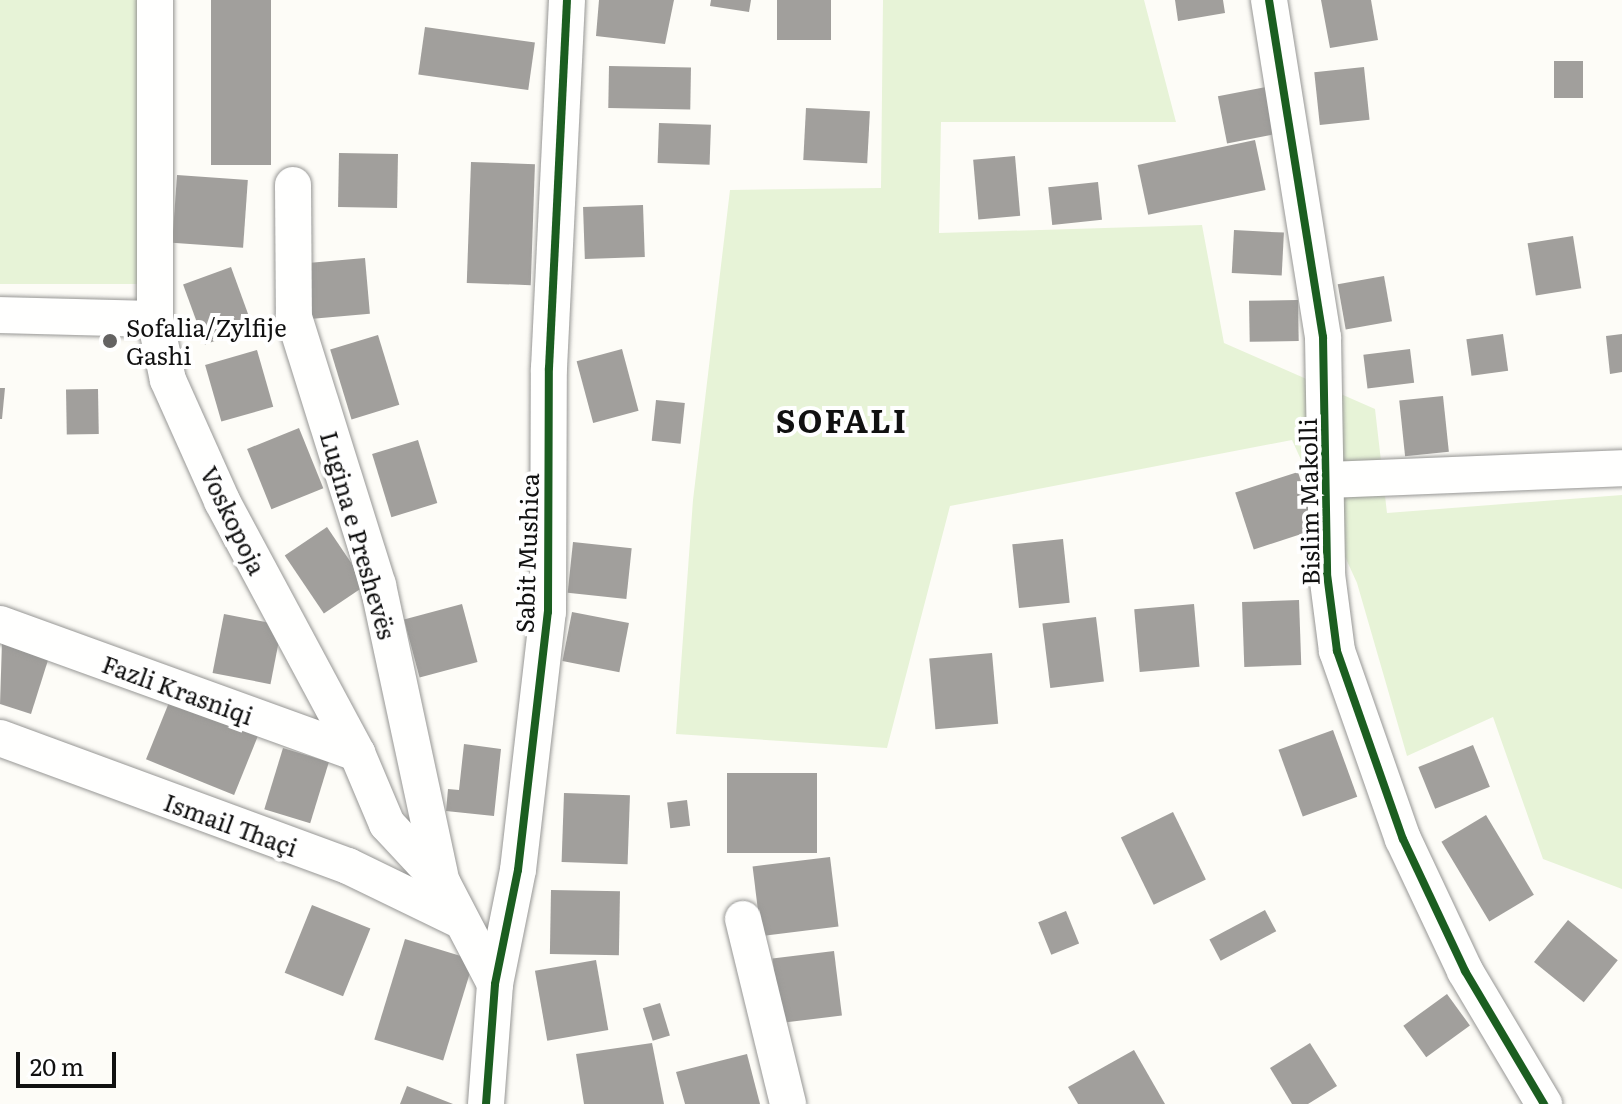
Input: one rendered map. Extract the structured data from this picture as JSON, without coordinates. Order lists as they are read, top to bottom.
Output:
{
  "streets": {
    "street": [
      "Bislim Makolli",
      "Voskopoja",
      "Lugina e Preshevës",
      "Sabit Mushica",
      "Fazli Krasniqi",
      "Ismail Thaçi"
    ]
  },
  "crossings": [
    ["Voskopoja", "Lugina e Preshevës"],
    ["Voskopoja", "Sabit Mushica"],
    ["Voskopoja", "Fazli Krasniqi"],
    ["Voskopoja", "Ismail Thaçi"]
  ],
  "districts": ["SOFALI"],
  "places": ["Sofalia/Zylfije Gashi"],
  "scale_bar": "20 m"
}
